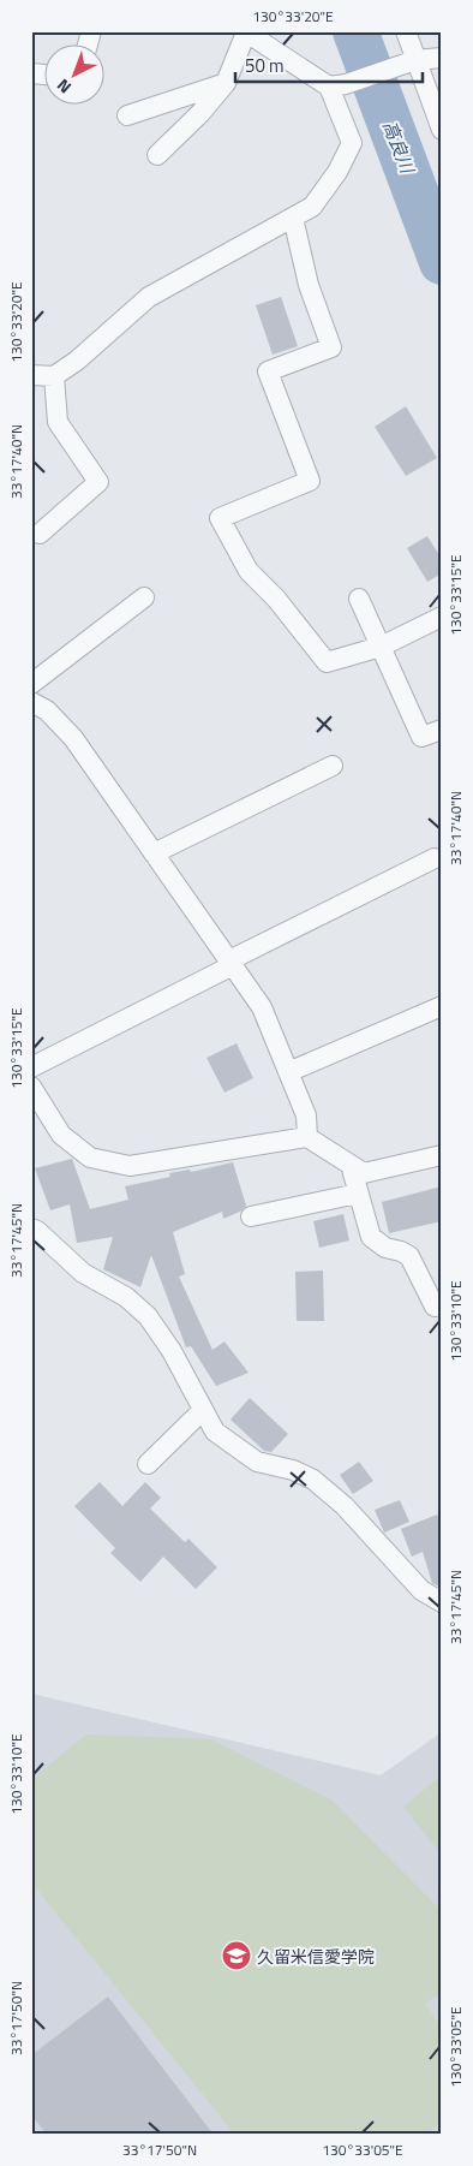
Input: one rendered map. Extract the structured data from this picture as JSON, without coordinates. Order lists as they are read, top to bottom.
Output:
{
  "water": ["高良川"],
  "places": {
    "school or university": ["久留米信愛学院"]
  },
  "scale_bar": "50 m",
  "north": "bottom left",
  "coordinates": [
    "130°33'20\"E",
    "33°17'40\"N",
    "130°33'15\"E",
    "33°17'45\"N",
    "130°33'10\"E",
    "33°17'50\"N",
    "130°33'05\"E"
  ]
}
